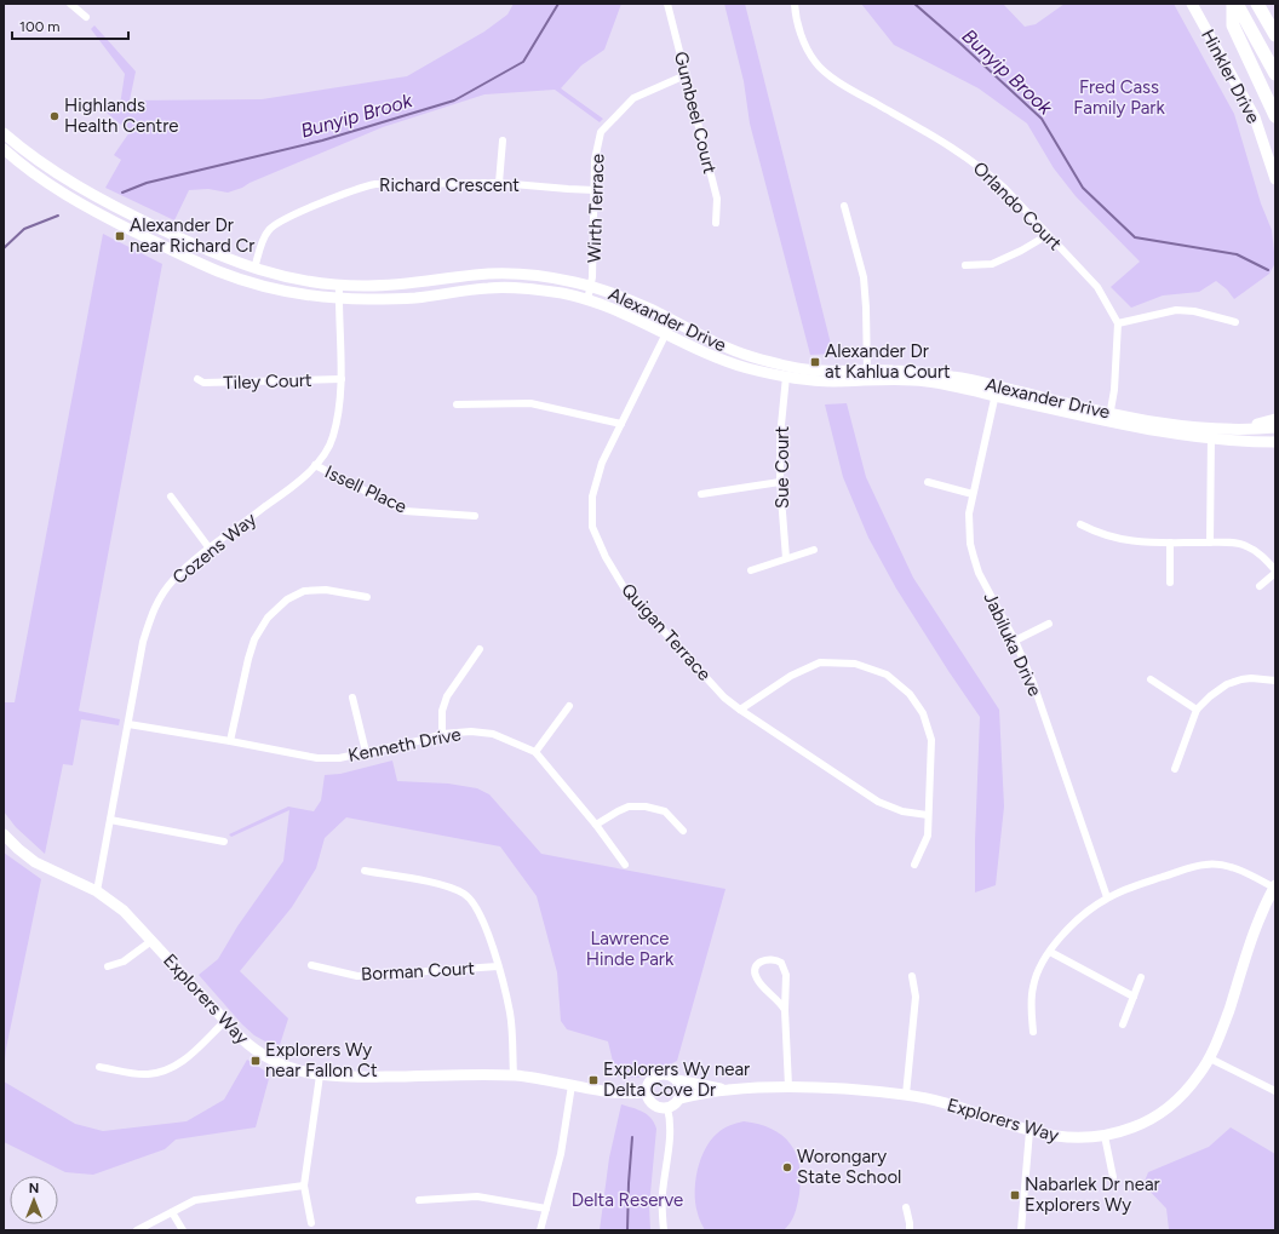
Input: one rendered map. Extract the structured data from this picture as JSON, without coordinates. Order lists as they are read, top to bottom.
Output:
{
  "streets": {
    "main road": ["Hinkler Drive", "Alexander Drive", "Explorers Way"],
    "street": [
      "Gumbeel Court",
      "Richard Crescent",
      "Orlando Court",
      "Wirth Terrace",
      "Tiley Court",
      "Sue Court",
      "Issell Place",
      "Cozens Way",
      "Quigan Terrace",
      "Jabiluka Drive",
      "Kenneth Drive",
      "Borman Court"
    ]
  },
  "crossings": [
    ["Gumbeel Court", "Wirth Terrace"],
    ["Richard Crescent", "Wirth Terrace"],
    ["Richard Crescent", "Alexander Drive"],
    ["Wirth Terrace", "Alexander Drive"],
    ["Alexander Drive", "Sue Court"],
    ["Alexander Drive", "Cozens Way"],
    ["Alexander Drive", "Quigan Terrace"],
    ["Alexander Drive", "Jabiluka Drive"],
    ["Tiley Court", "Cozens Way"],
    ["Issell Place", "Cozens Way"],
    ["Cozens Way", "Kenneth Drive"],
    ["Cozens Way", "Explorers Way"]
  ],
  "water": ["Bunyip Brook"],
  "parks": ["Fred Cass Family Park", "Lawrence Hinde Park", "Delta Reserve"],
  "places": {
    "other": ["Highlands Health Centre", "Worongary State School"],
    "transit": [
      "Alexander Dr near Richard Cr",
      "Alexander Dr at Kahlua Court",
      "Explorers Wy near Fallon Ct",
      "Explorers Wy near Delta Cove Dr",
      "Nabarlek Dr near Explorers Wy"
    ]
  },
  "scale_bar": "100 m",
  "north": "top"
}
